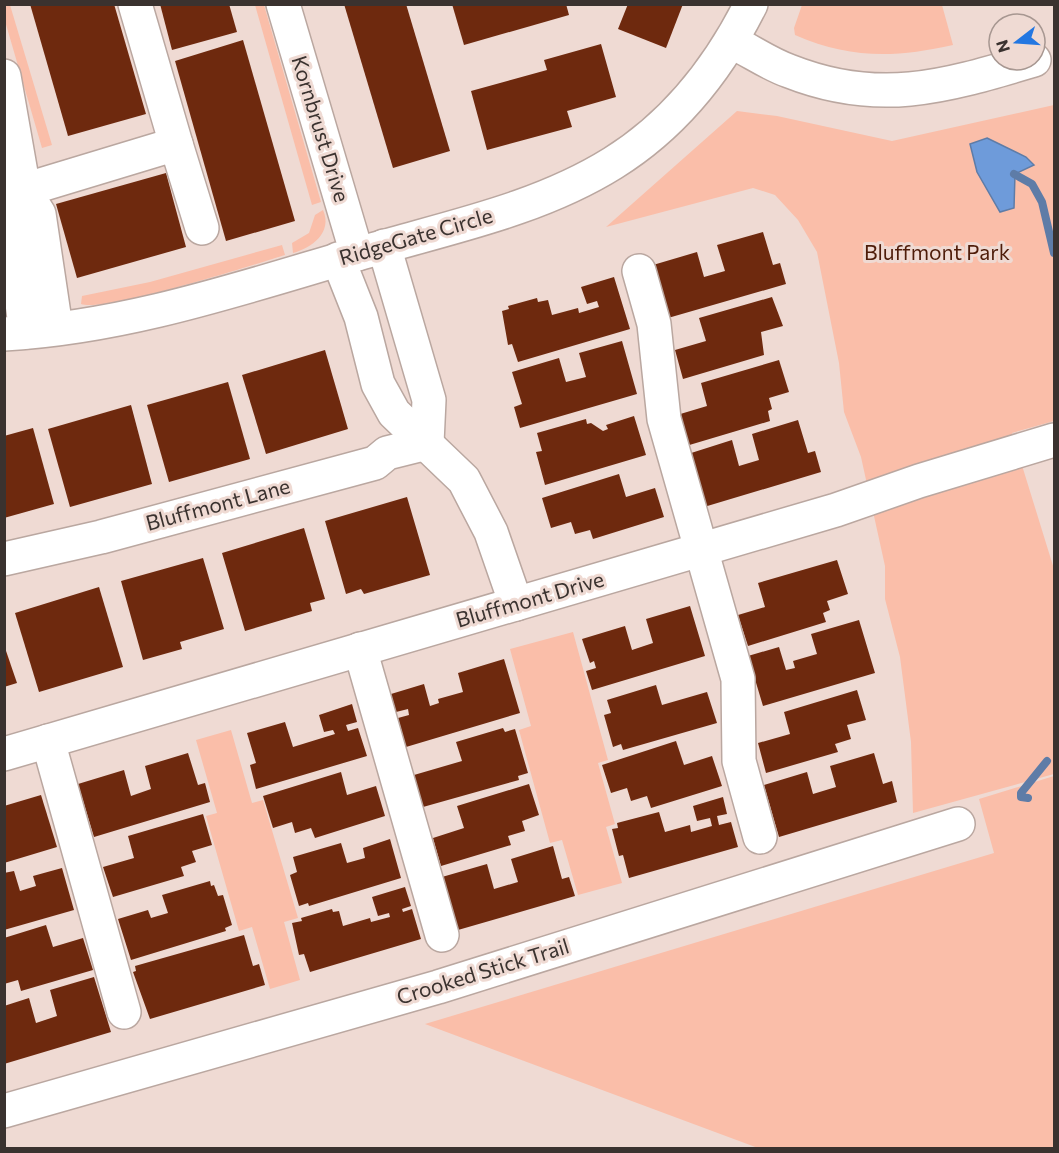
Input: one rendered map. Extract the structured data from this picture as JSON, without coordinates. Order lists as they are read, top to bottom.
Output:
{
  "streets": {
    "street": [
      "Kornbrust Drive",
      "RidgeGate Circle",
      "Bluffmont Lane",
      "Bluffmont Drive",
      "Crooked Stick Trail"
    ]
  },
  "crossings": [
    ["Kornbrust Drive", "RidgeGate Circle"],
    ["Kornbrust Drive", "Bluffmont Lane"],
    ["Kornbrust Drive", "Bluffmont Drive"]
  ],
  "parks": ["Bluffmont Park"],
  "north": "left"
}
